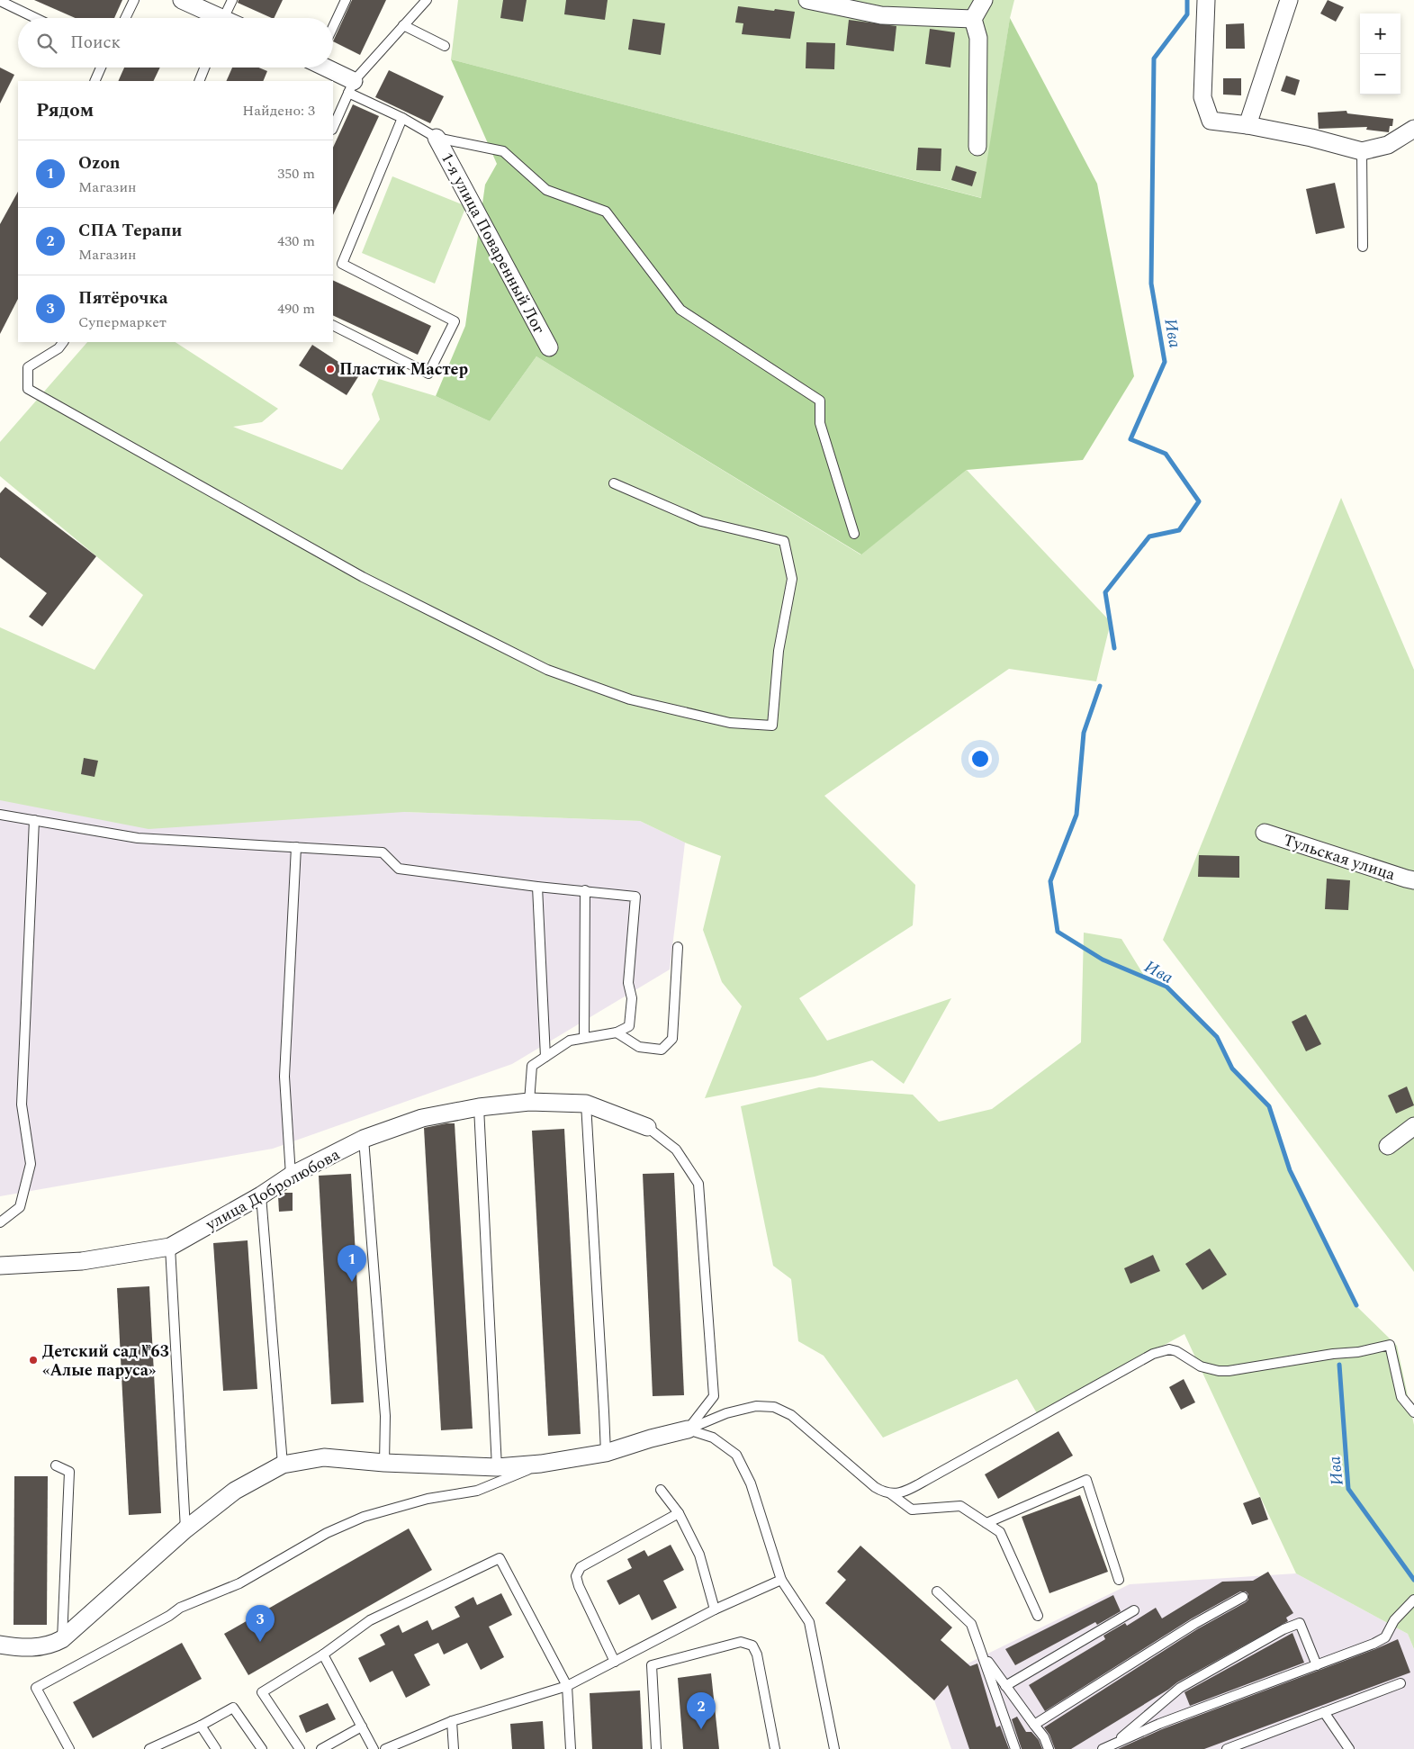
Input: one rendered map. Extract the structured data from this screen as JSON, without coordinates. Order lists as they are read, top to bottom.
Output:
{
  "streets": {
    "street": ["1-я улица Поваренный Лог", "Тульская улица", "улица Добролюбова"]
  },
  "water": ["Ива"],
  "places": ["Пластик Мастер", "Детский сад №63 «Алые паруса»"],
  "page": {
    "map_buttons": ["+", "−"],
    "search": "Поиск",
    "heading": ["Рядом", "Найдено: 3"],
    "list": [
      {
        "mark": "1",
        "name": "Ozon",
        "note": "Магазин",
        "value": "350 m"
      },
      {
        "mark": "2",
        "name": "СПА Терапи",
        "note": "Магазин",
        "value": "430 m"
      },
      {
        "mark": "3",
        "name": "Пятёрочка",
        "note": "Супермаркет",
        "value": "490 m"
      }
    ],
    "pins": ["1", "3", "2"]
  }
}
